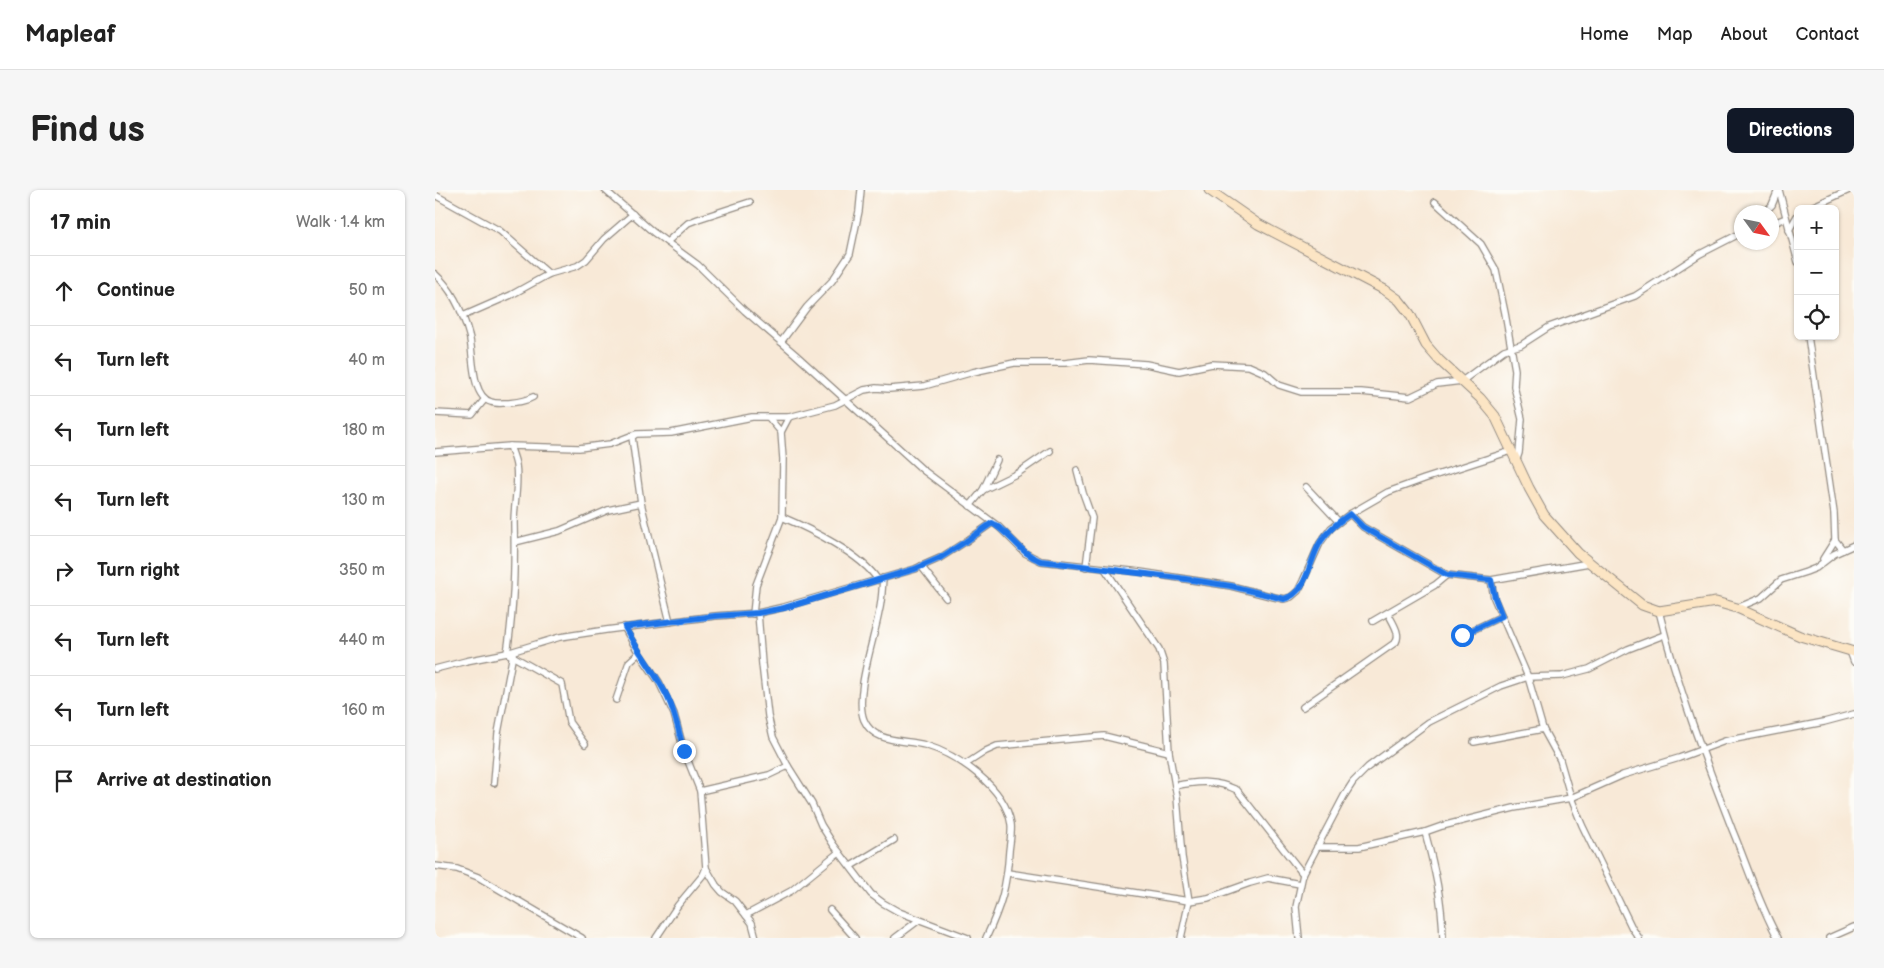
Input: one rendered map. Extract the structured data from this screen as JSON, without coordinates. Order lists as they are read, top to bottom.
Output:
{
  "north": "bottom right",
  "page": {
    "header": "Mapleaf",
    "nav": [
      "Home",
      "Map",
      "About",
      "Contact"
    ],
    "buttons": "Directions",
    "title": "Find us",
    "heading": ["17 min", "Walk · 1.4 km"],
    "map_buttons": ["+", "−"],
    "list": [
      ["Continue", "50 m"],
      ["Turn left", "40 m"],
      ["Turn left", "180 m"],
      ["Turn left", "130 m"],
      ["Turn right", "350 m"],
      ["Turn left", "440 m"],
      ["Turn left", "160 m"],
      "Arrive at destination"
    ]
  }
}
